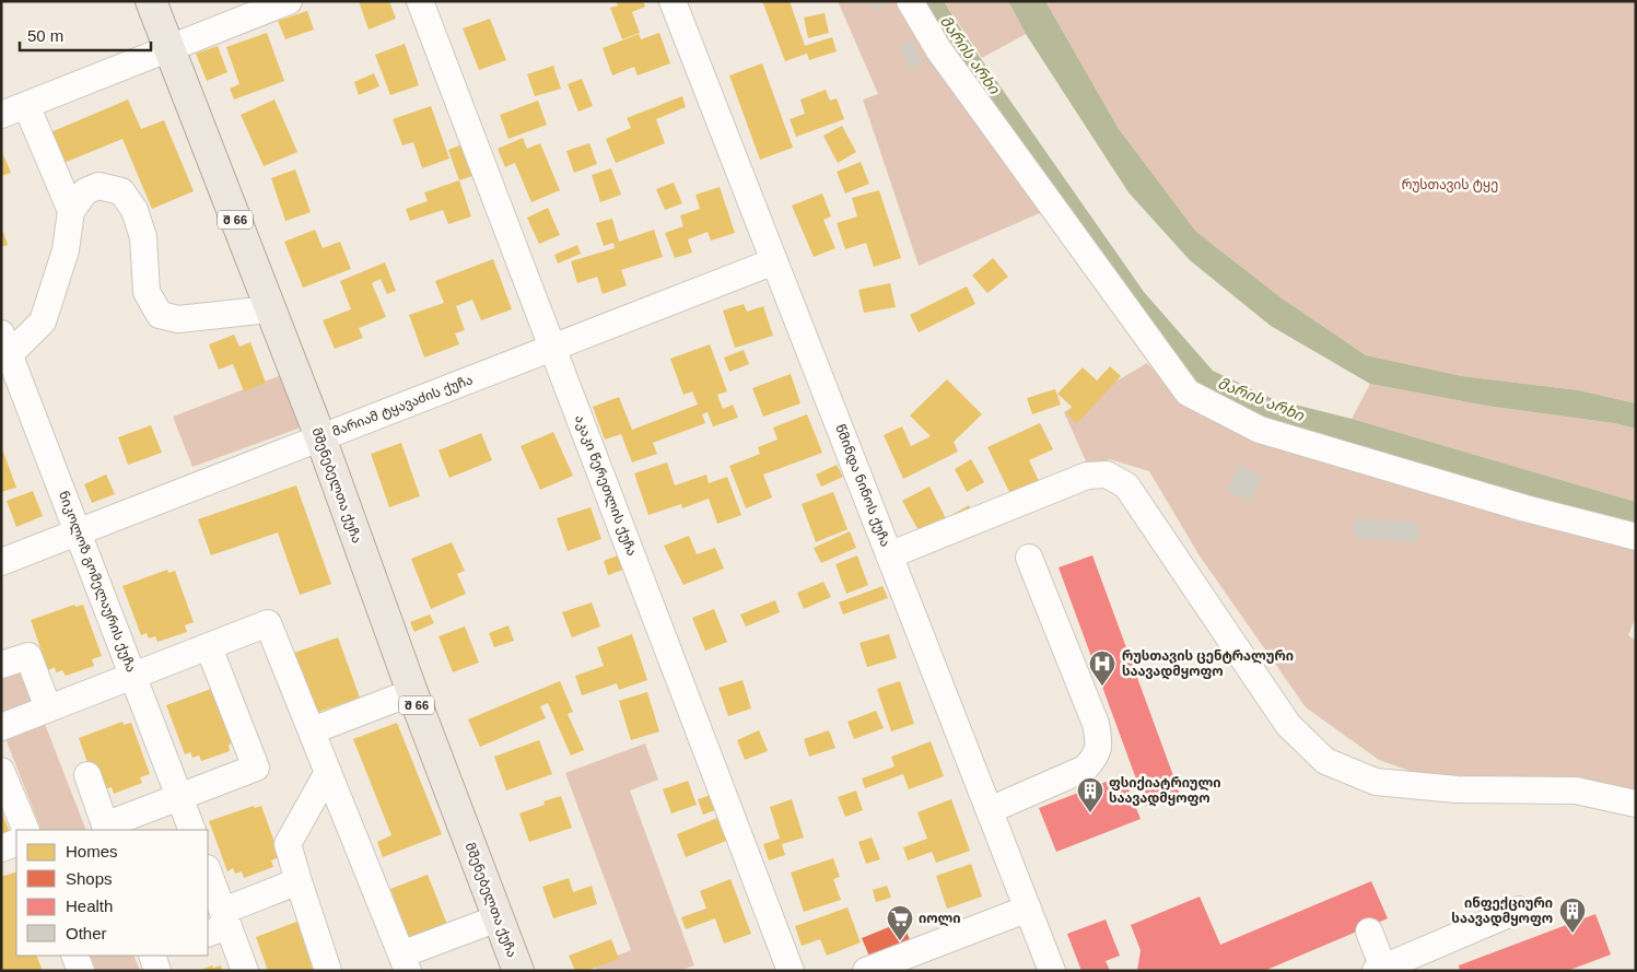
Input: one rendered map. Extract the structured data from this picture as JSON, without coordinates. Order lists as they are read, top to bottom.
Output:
{
  "streets": {
    "main road": ["შ 66", "მშენებელთა ქუჩა"],
    "street": [
      "მარიამ ტყავაძის ქუჩა",
      "აკაკი წერეთლის ქუჩა",
      "წმინდა ნინოს ქუჩა",
      "ნიკოლოზ გომელაურის ქუჩა"
    ]
  },
  "crossings": [
    ["მარიამ ტყავაძის ქუჩა", "მშენებელთა ქუჩა"],
    ["მარიამ ტყავაძის ქუჩა", "აკაკი წერეთლის ქუჩა"],
    ["მარიამ ტყავაძის ქუჩა", "წმინდა ნინოს ქუჩა"],
    ["მარიამ ტყავაძის ქუჩა", "ნიკოლოზ გომელაურის ქუჩა"]
  ],
  "water": ["მარის არხი"],
  "parks": ["რუსთავის ტყე"],
  "places": {
    "hospital": ["რუსთავის ცენტრალური საავადმყოფო"],
    "building": ["ფსიქიატრიული საავადმყოფო", "ინფექციური საავადმყოფო"],
    "supermarket": ["იოლი"]
  },
  "legend": [
    "Homes",
    "Shops",
    "Health",
    "Other"
  ],
  "scale_bar": "50 m"
}
